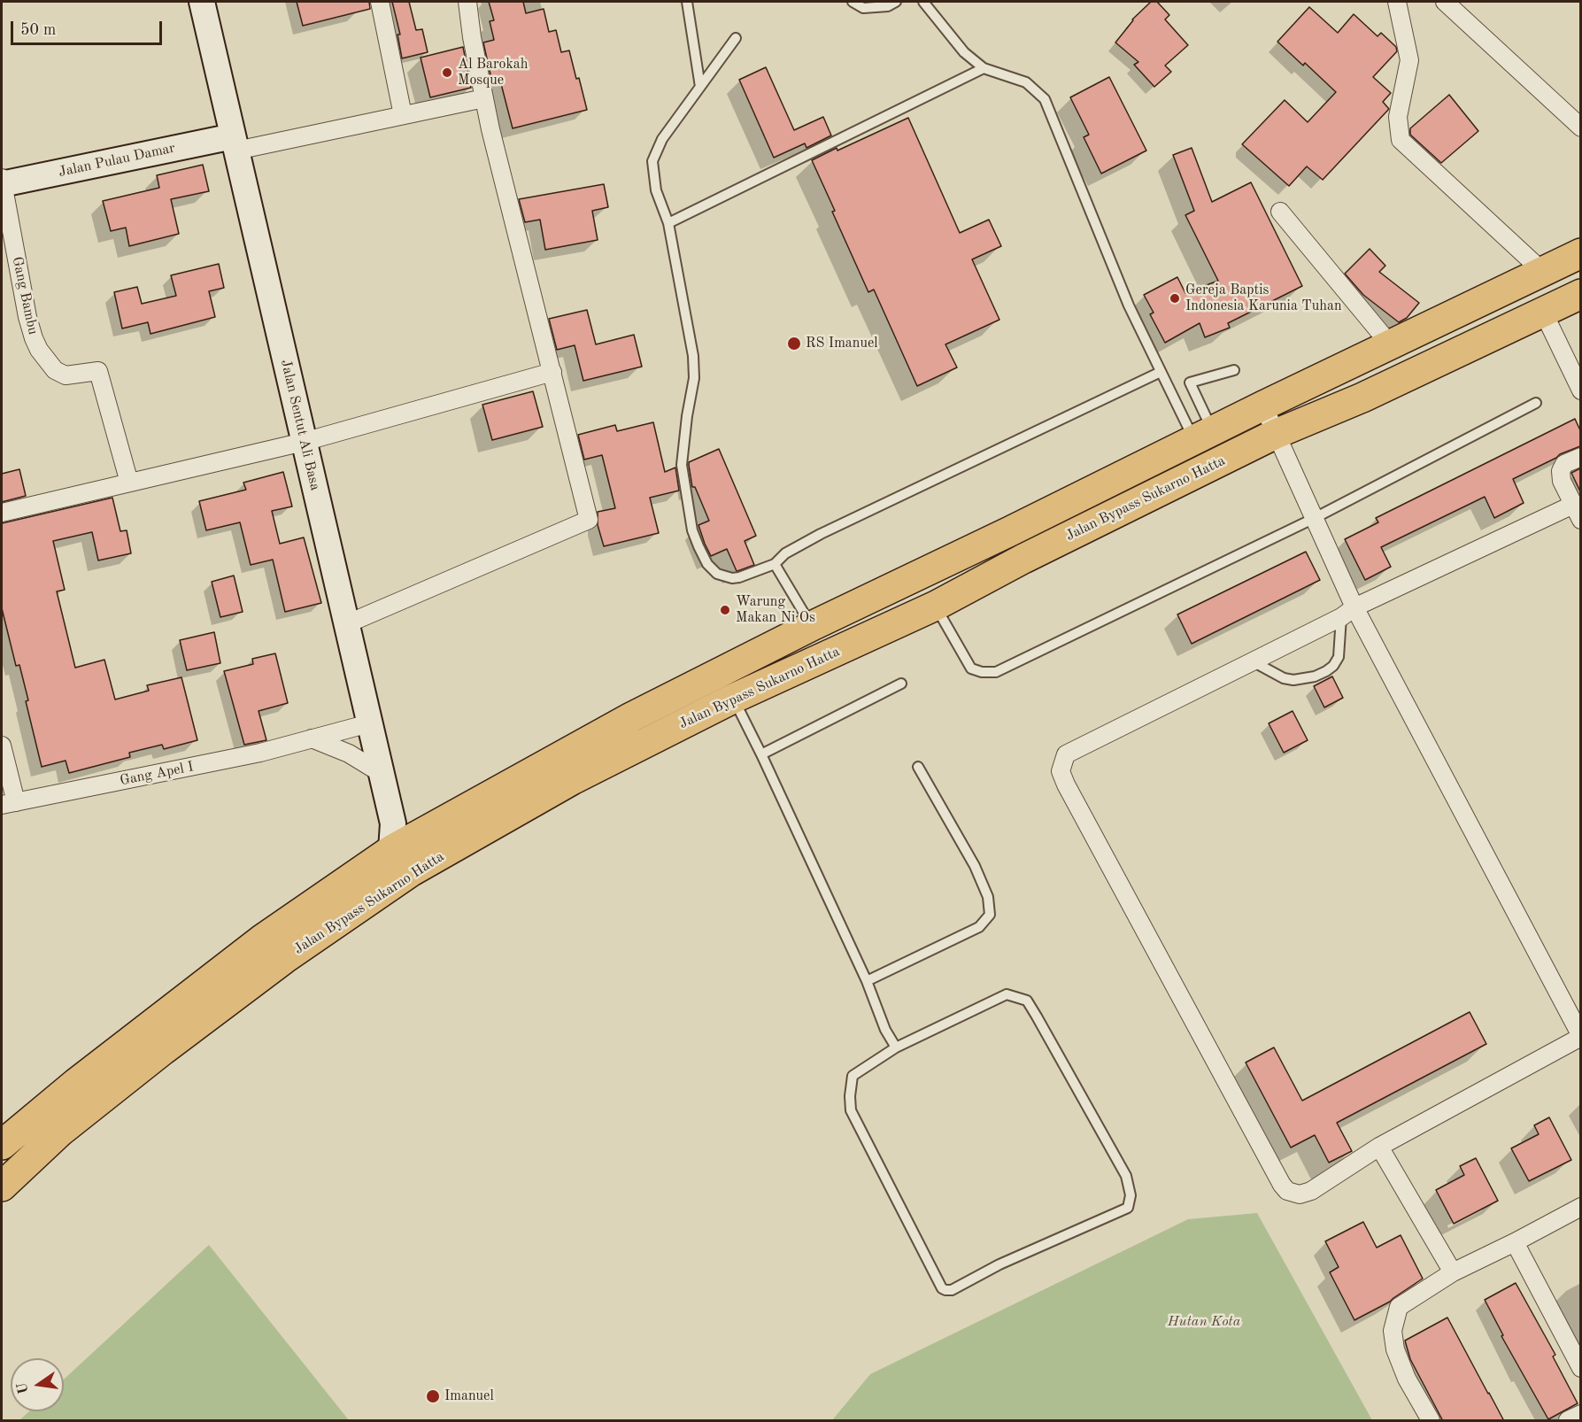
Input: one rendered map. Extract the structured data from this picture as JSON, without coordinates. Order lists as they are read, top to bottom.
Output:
{
  "streets": {
    "highway": ["Jalan Bypass Sukarno Hatta"],
    "street": [
      "Jalan Pulau Damar",
      "Gang Bambu",
      "Jalan Sentut Ali Basa",
      "Gang Apel I"
    ]
  },
  "crossings": [
    ["Jalan Pulau Damar", "Gang Bambu"],
    ["Jalan Pulau Damar", "Jalan Sentut Ali Basa"],
    ["Jalan Sentut Ali Basa", "Jalan Bypass Sukarno Hatta"],
    ["Jalan Sentut Ali Basa", "Gang Apel I"]
  ],
  "parks": ["Hutan Kota"],
  "places": [
    "Al Barokah Mosque",
    "Gereja Baptis Indonesia Karunia Tuhan",
    "RS Imanuel",
    "Warung Makan Ni Os",
    "Imanuel"
  ],
  "scale_bar": "50 m",
  "north": "left"
}
